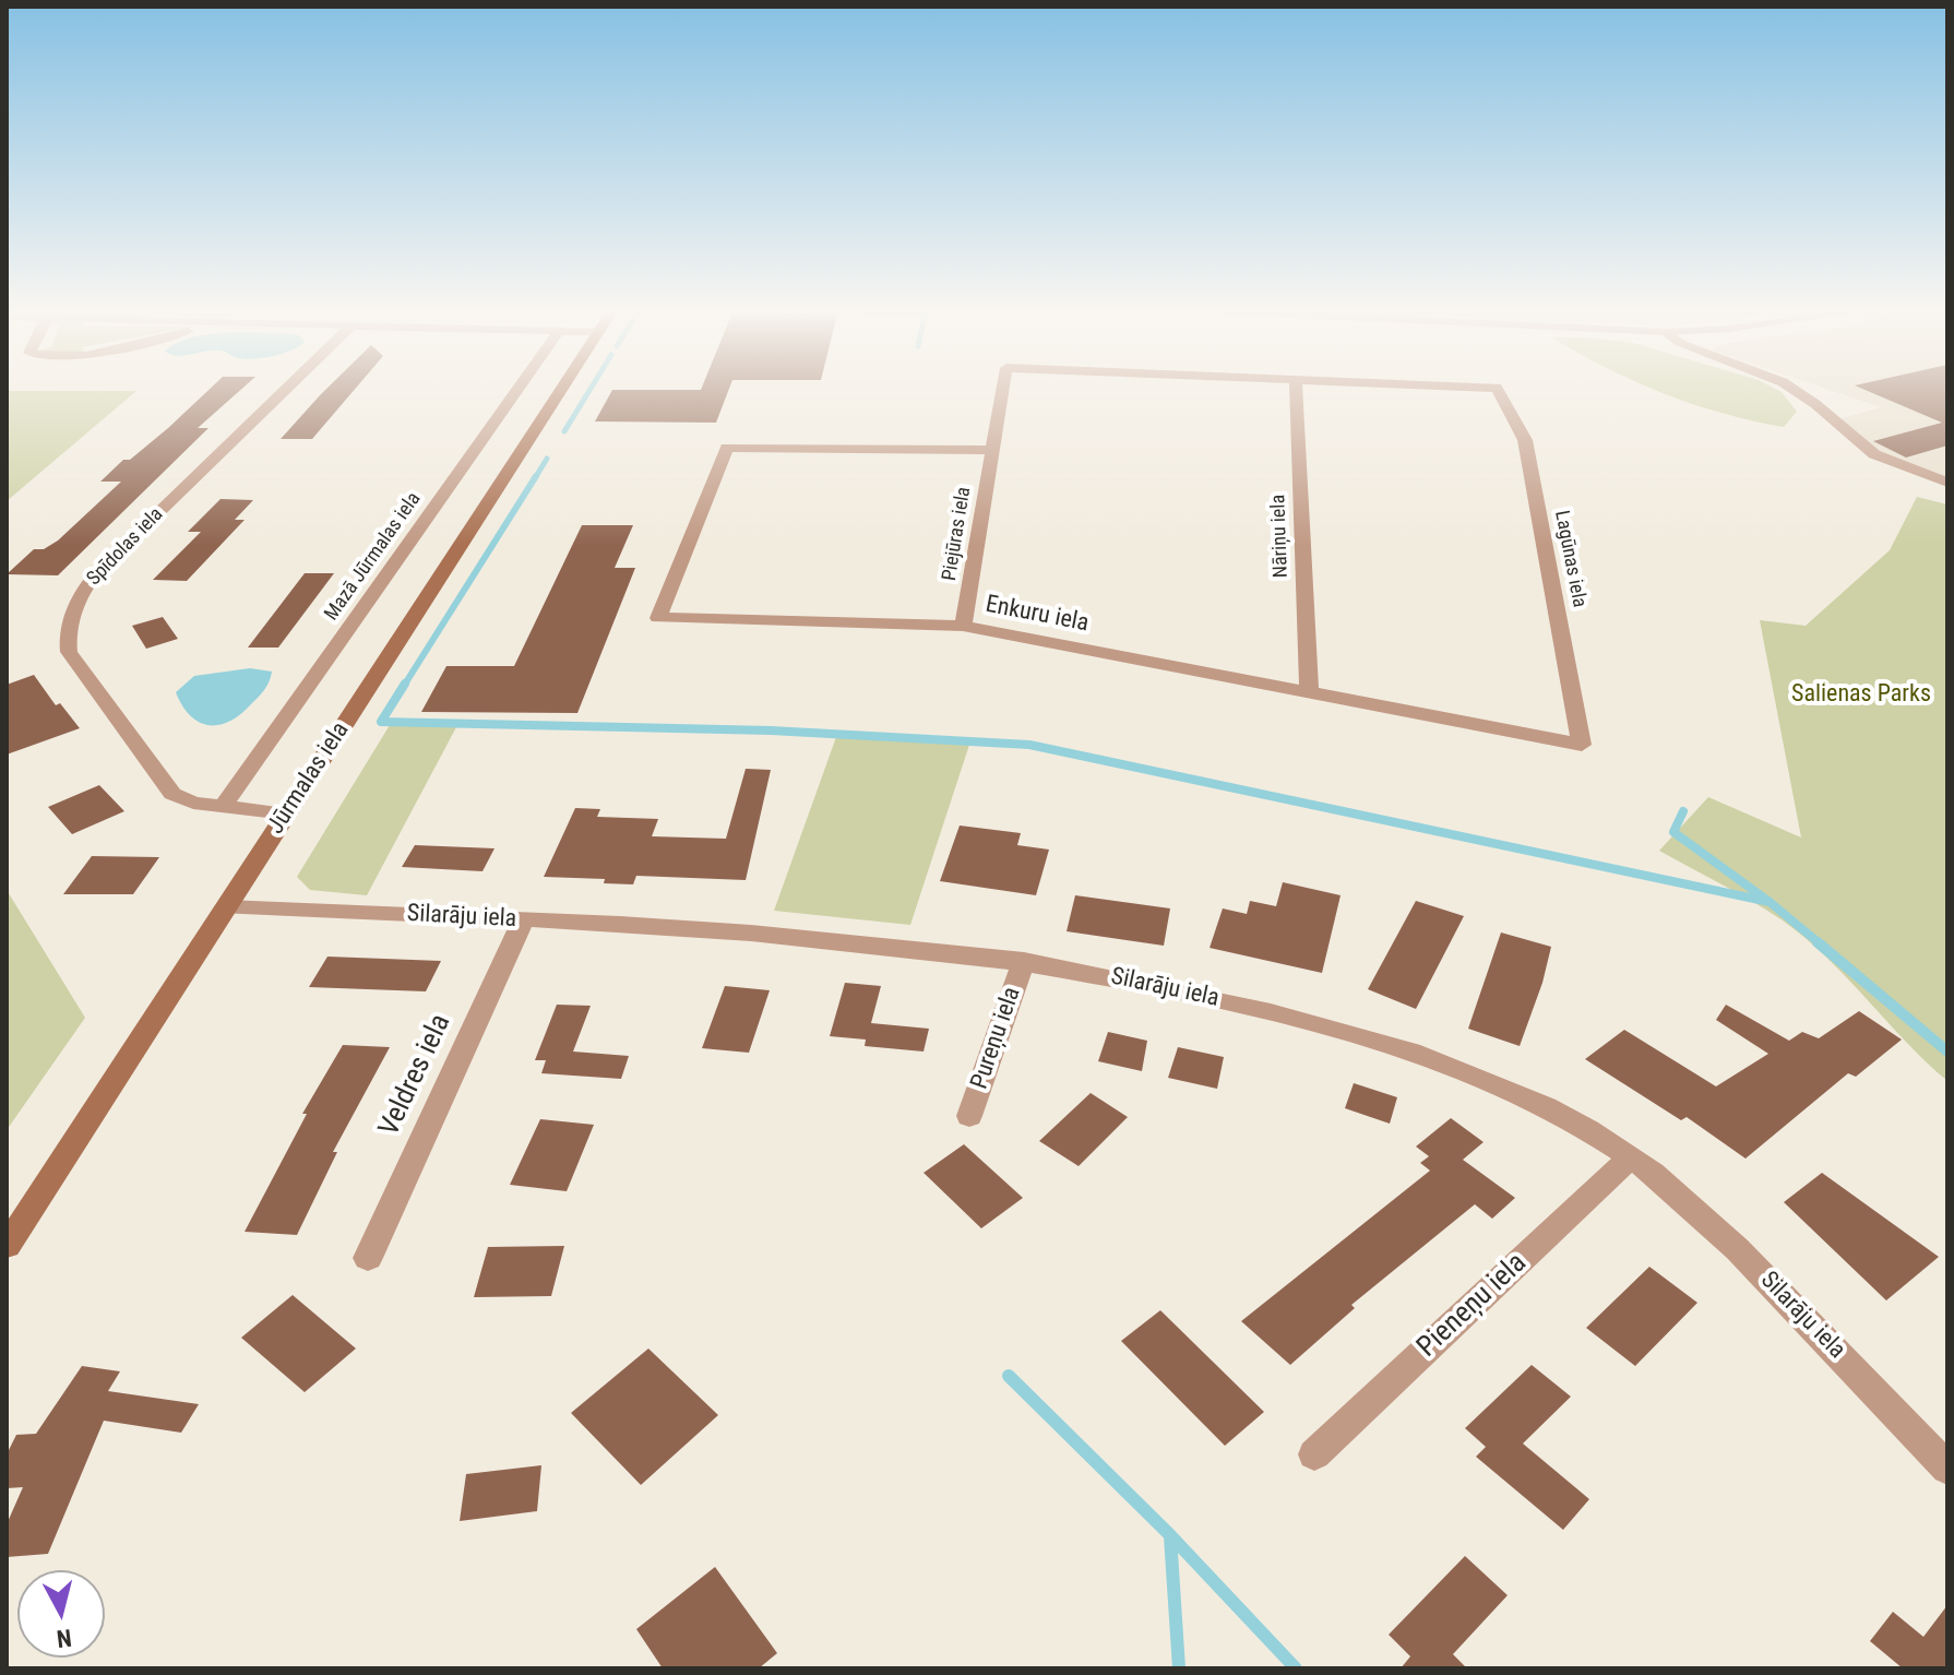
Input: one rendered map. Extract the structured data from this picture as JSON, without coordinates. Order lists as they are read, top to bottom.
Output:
{
  "streets": {
    "main road": ["Jūrmalas iela"],
    "street": [
      "Piejūras iela",
      "Nāriņu iela",
      "Spīdolas iela",
      "Mazā Jūrmalas iela",
      "Lagūnas iela",
      "Enkuru iela",
      "Silarāju iela",
      "Pureņu iela",
      "Veldres iela",
      "Pieneņu iela"
    ]
  },
  "crossings": [
    ["Piejūras iela", "Enkuru iela"],
    ["Nāriņu iela", "Enkuru iela"],
    ["Spīdolas iela", "Mazā Jūrmalas iela"],
    ["Spīdolas iela", "Jūrmalas iela"],
    ["Lagūnas iela", "Enkuru iela"],
    ["Jūrmalas iela", "Silarāju iela"],
    ["Silarāju iela", "Pureņu iela"],
    ["Silarāju iela", "Veldres iela"],
    ["Silarāju iela", "Pieneņu iela"]
  ],
  "parks": ["Salienas Parks"],
  "north": "bottom"
}
